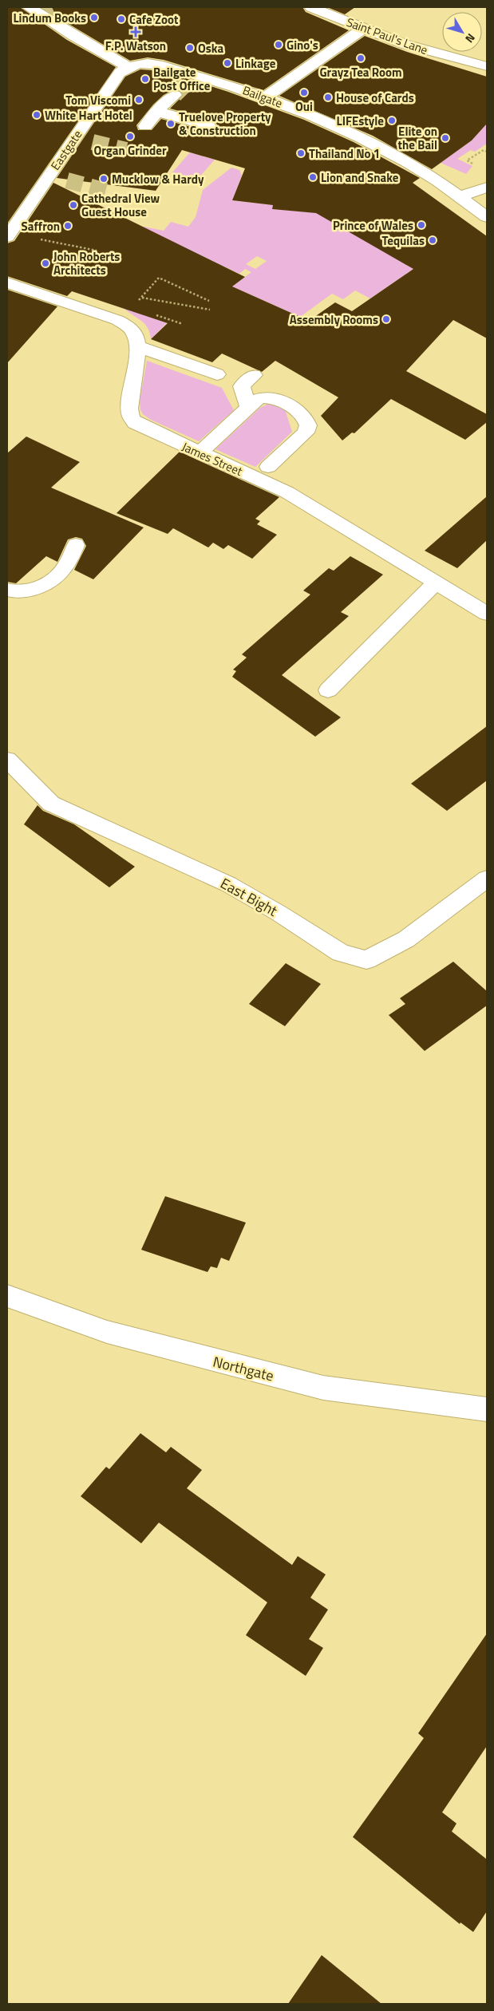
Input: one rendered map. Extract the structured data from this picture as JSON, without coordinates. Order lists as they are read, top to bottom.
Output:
{
  "streets": {
    "street": [
      "Saint Paul's Lane",
      "Bailgate",
      "Eastgate",
      "James Street",
      "East Bight",
      "Northgate"
    ]
  },
  "crossings": [
    ["Bailgate", "Eastgate"]
  ],
  "places": {
    "other": [
      "Lindum Books",
      "Cafe Zoot",
      "Gino's",
      "Oska",
      "Grayz Tea Room",
      "Linkage",
      "Bailgate Post Office",
      "Oui",
      "House of Cards",
      "Tom Viscomi",
      "White Hart Hotel",
      "LIFEstyle",
      "Truelove Property & Construction",
      "Organ Grinder",
      "Elite on the Bail",
      "Thailand No 1",
      "Lion and Snake",
      "Mucklow & Hardy",
      "Cathedral View Guest House",
      "Prince of Wales",
      "Saffron",
      "Tequilas",
      "John Roberts Architects",
      "Assembly Rooms"
    ],
    "health": ["F.P. Watson"]
  },
  "north": "bottom right"
}
